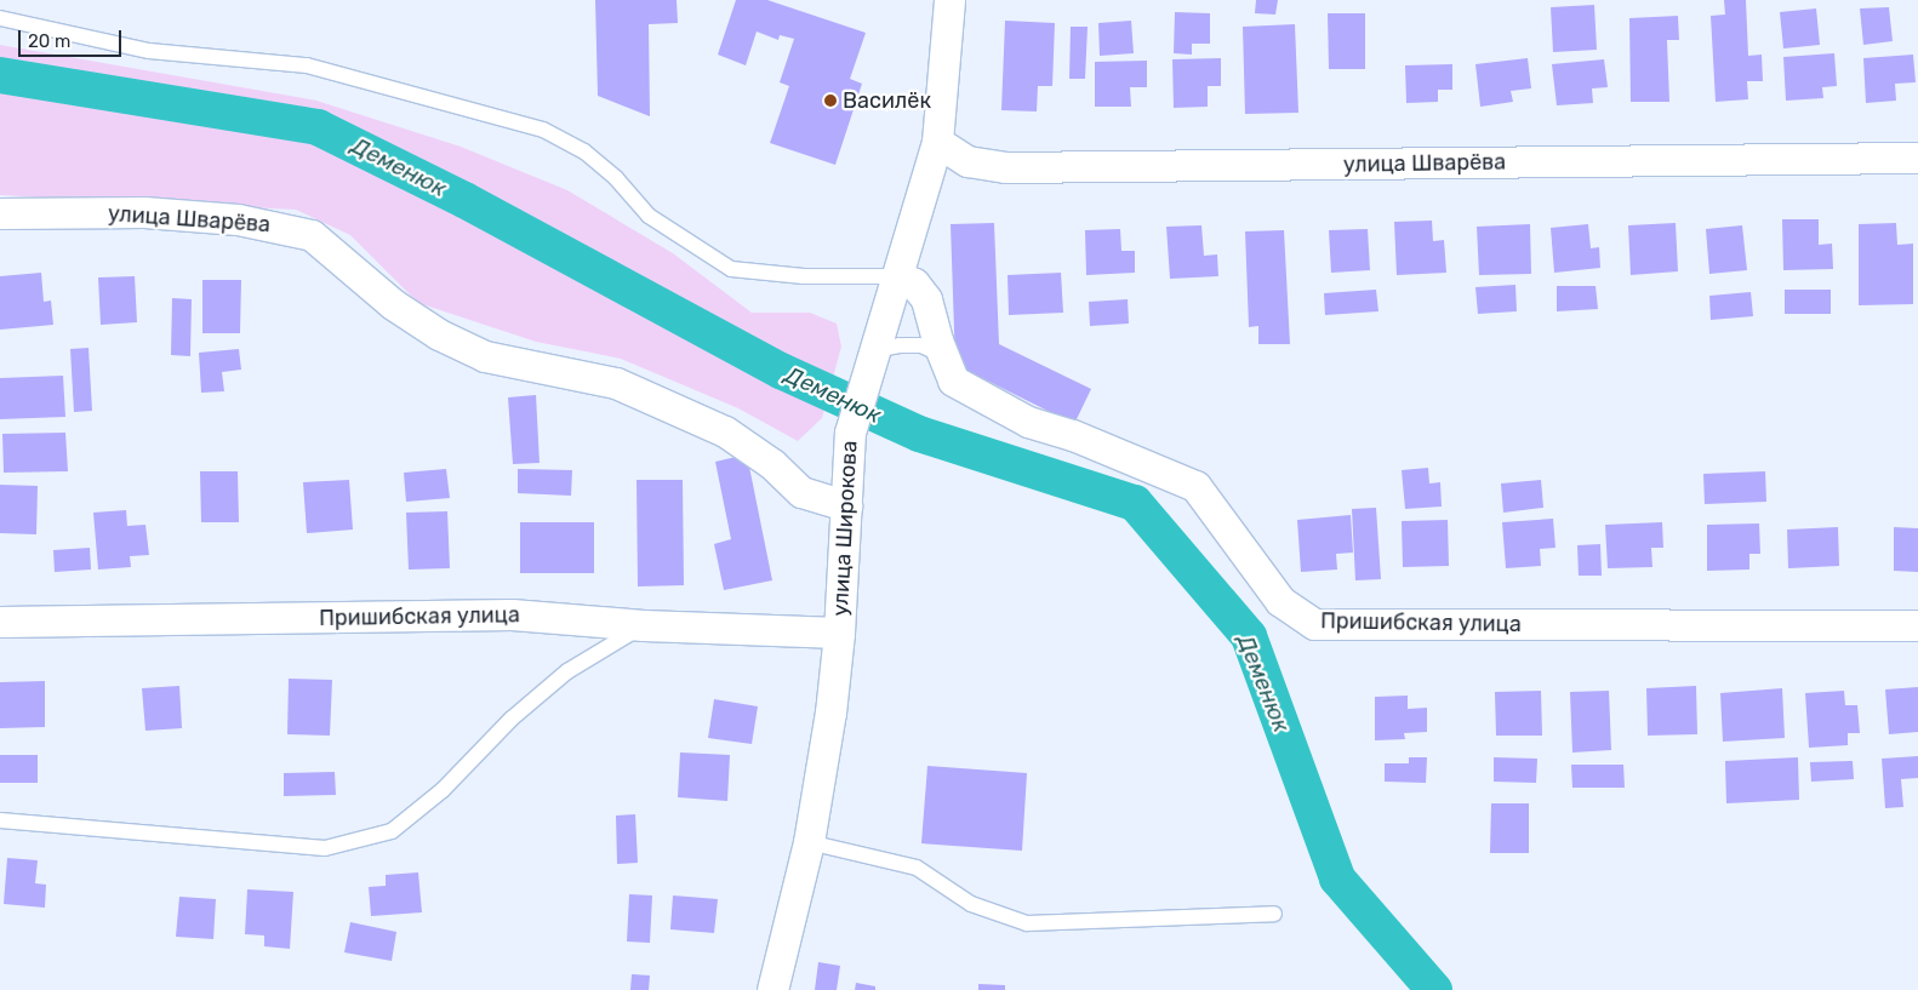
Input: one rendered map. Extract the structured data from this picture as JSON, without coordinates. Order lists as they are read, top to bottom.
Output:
{
  "streets": {
    "street": ["улица Шварёва", "улица Широкова", "Пришибская улица"]
  },
  "crossings": [
    ["улица Шварёва", "улица Широкова"],
    ["улица Широкова", "Пришибская улица"]
  ],
  "water": ["Деменюк"],
  "places": ["Василёк"],
  "scale_bar": "20 m"
}
